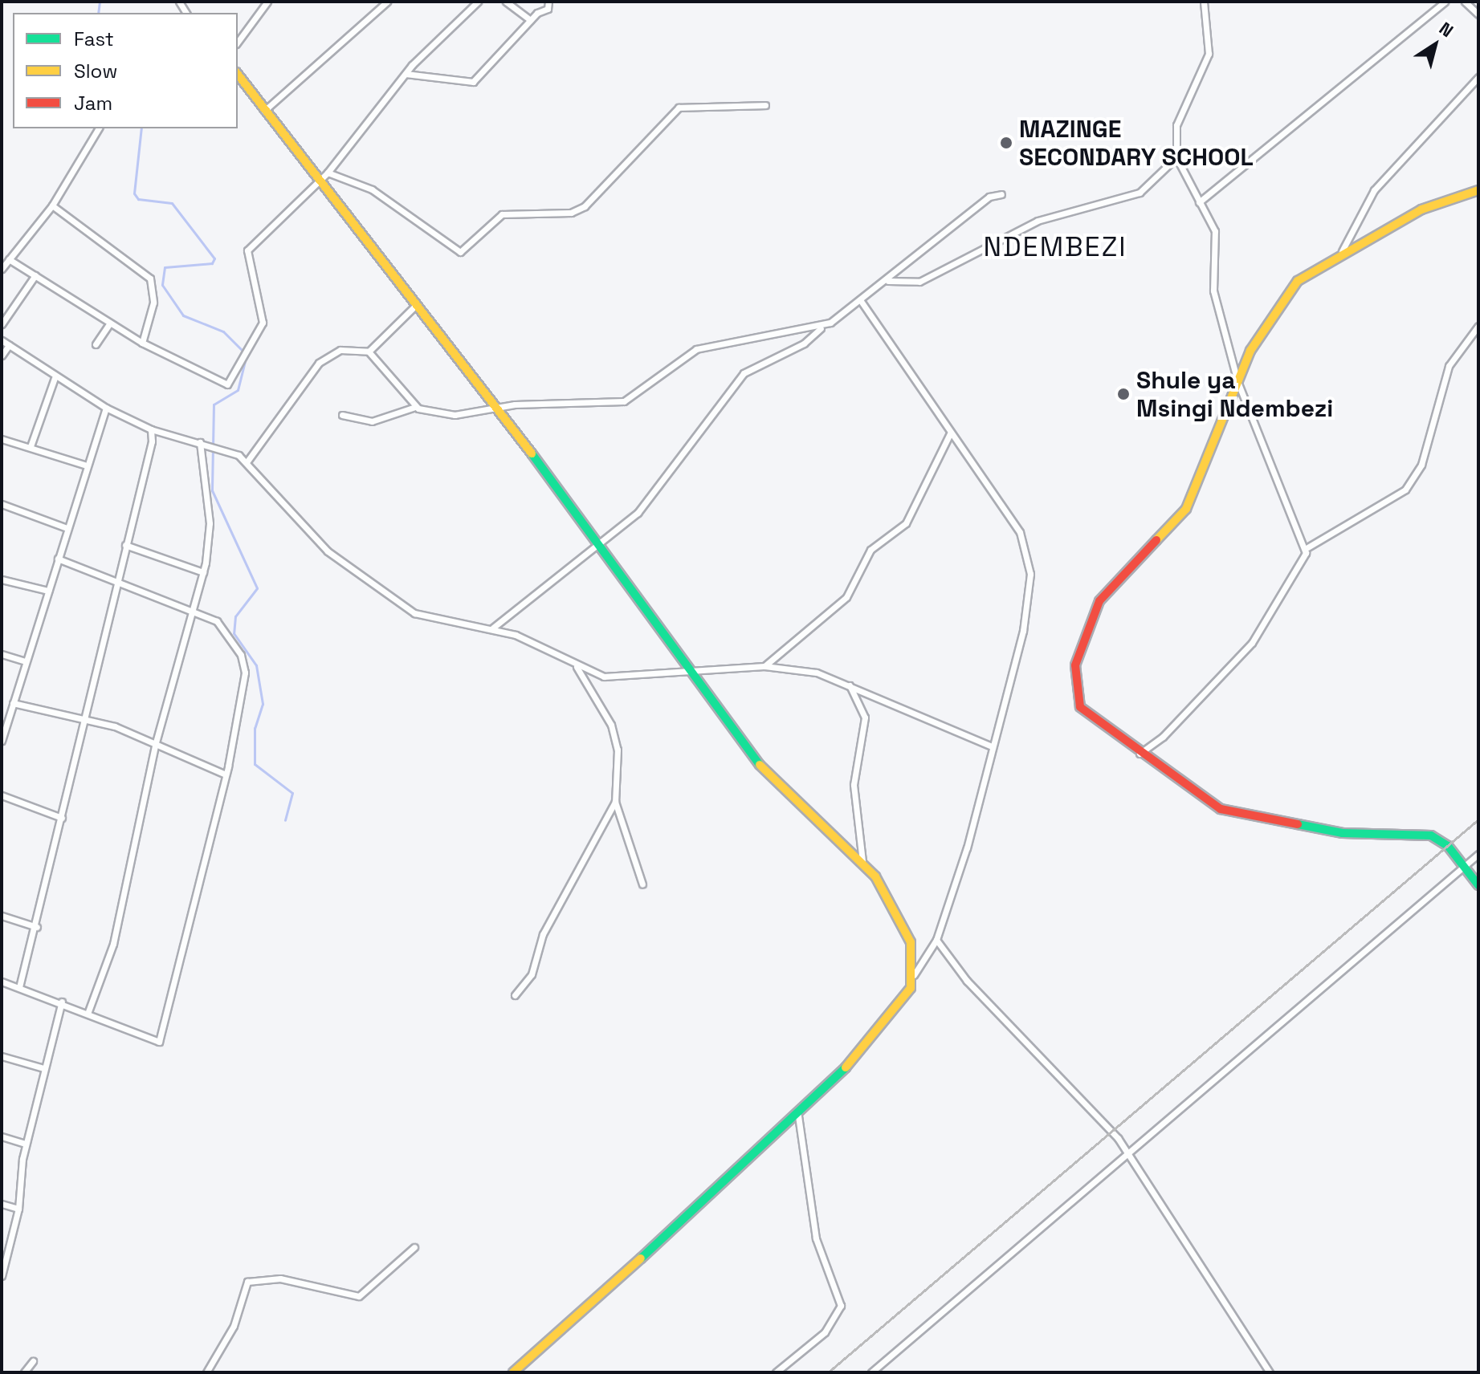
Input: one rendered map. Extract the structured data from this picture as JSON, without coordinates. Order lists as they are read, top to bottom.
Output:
{
  "districts": ["NDEMBEZI"],
  "places": ["MAZINGE SECONDARY SCHOOL", "Shule ya Msingi Ndembezi"],
  "legend": ["Fast", "Slow", "Jam"],
  "north": "top right"
}
